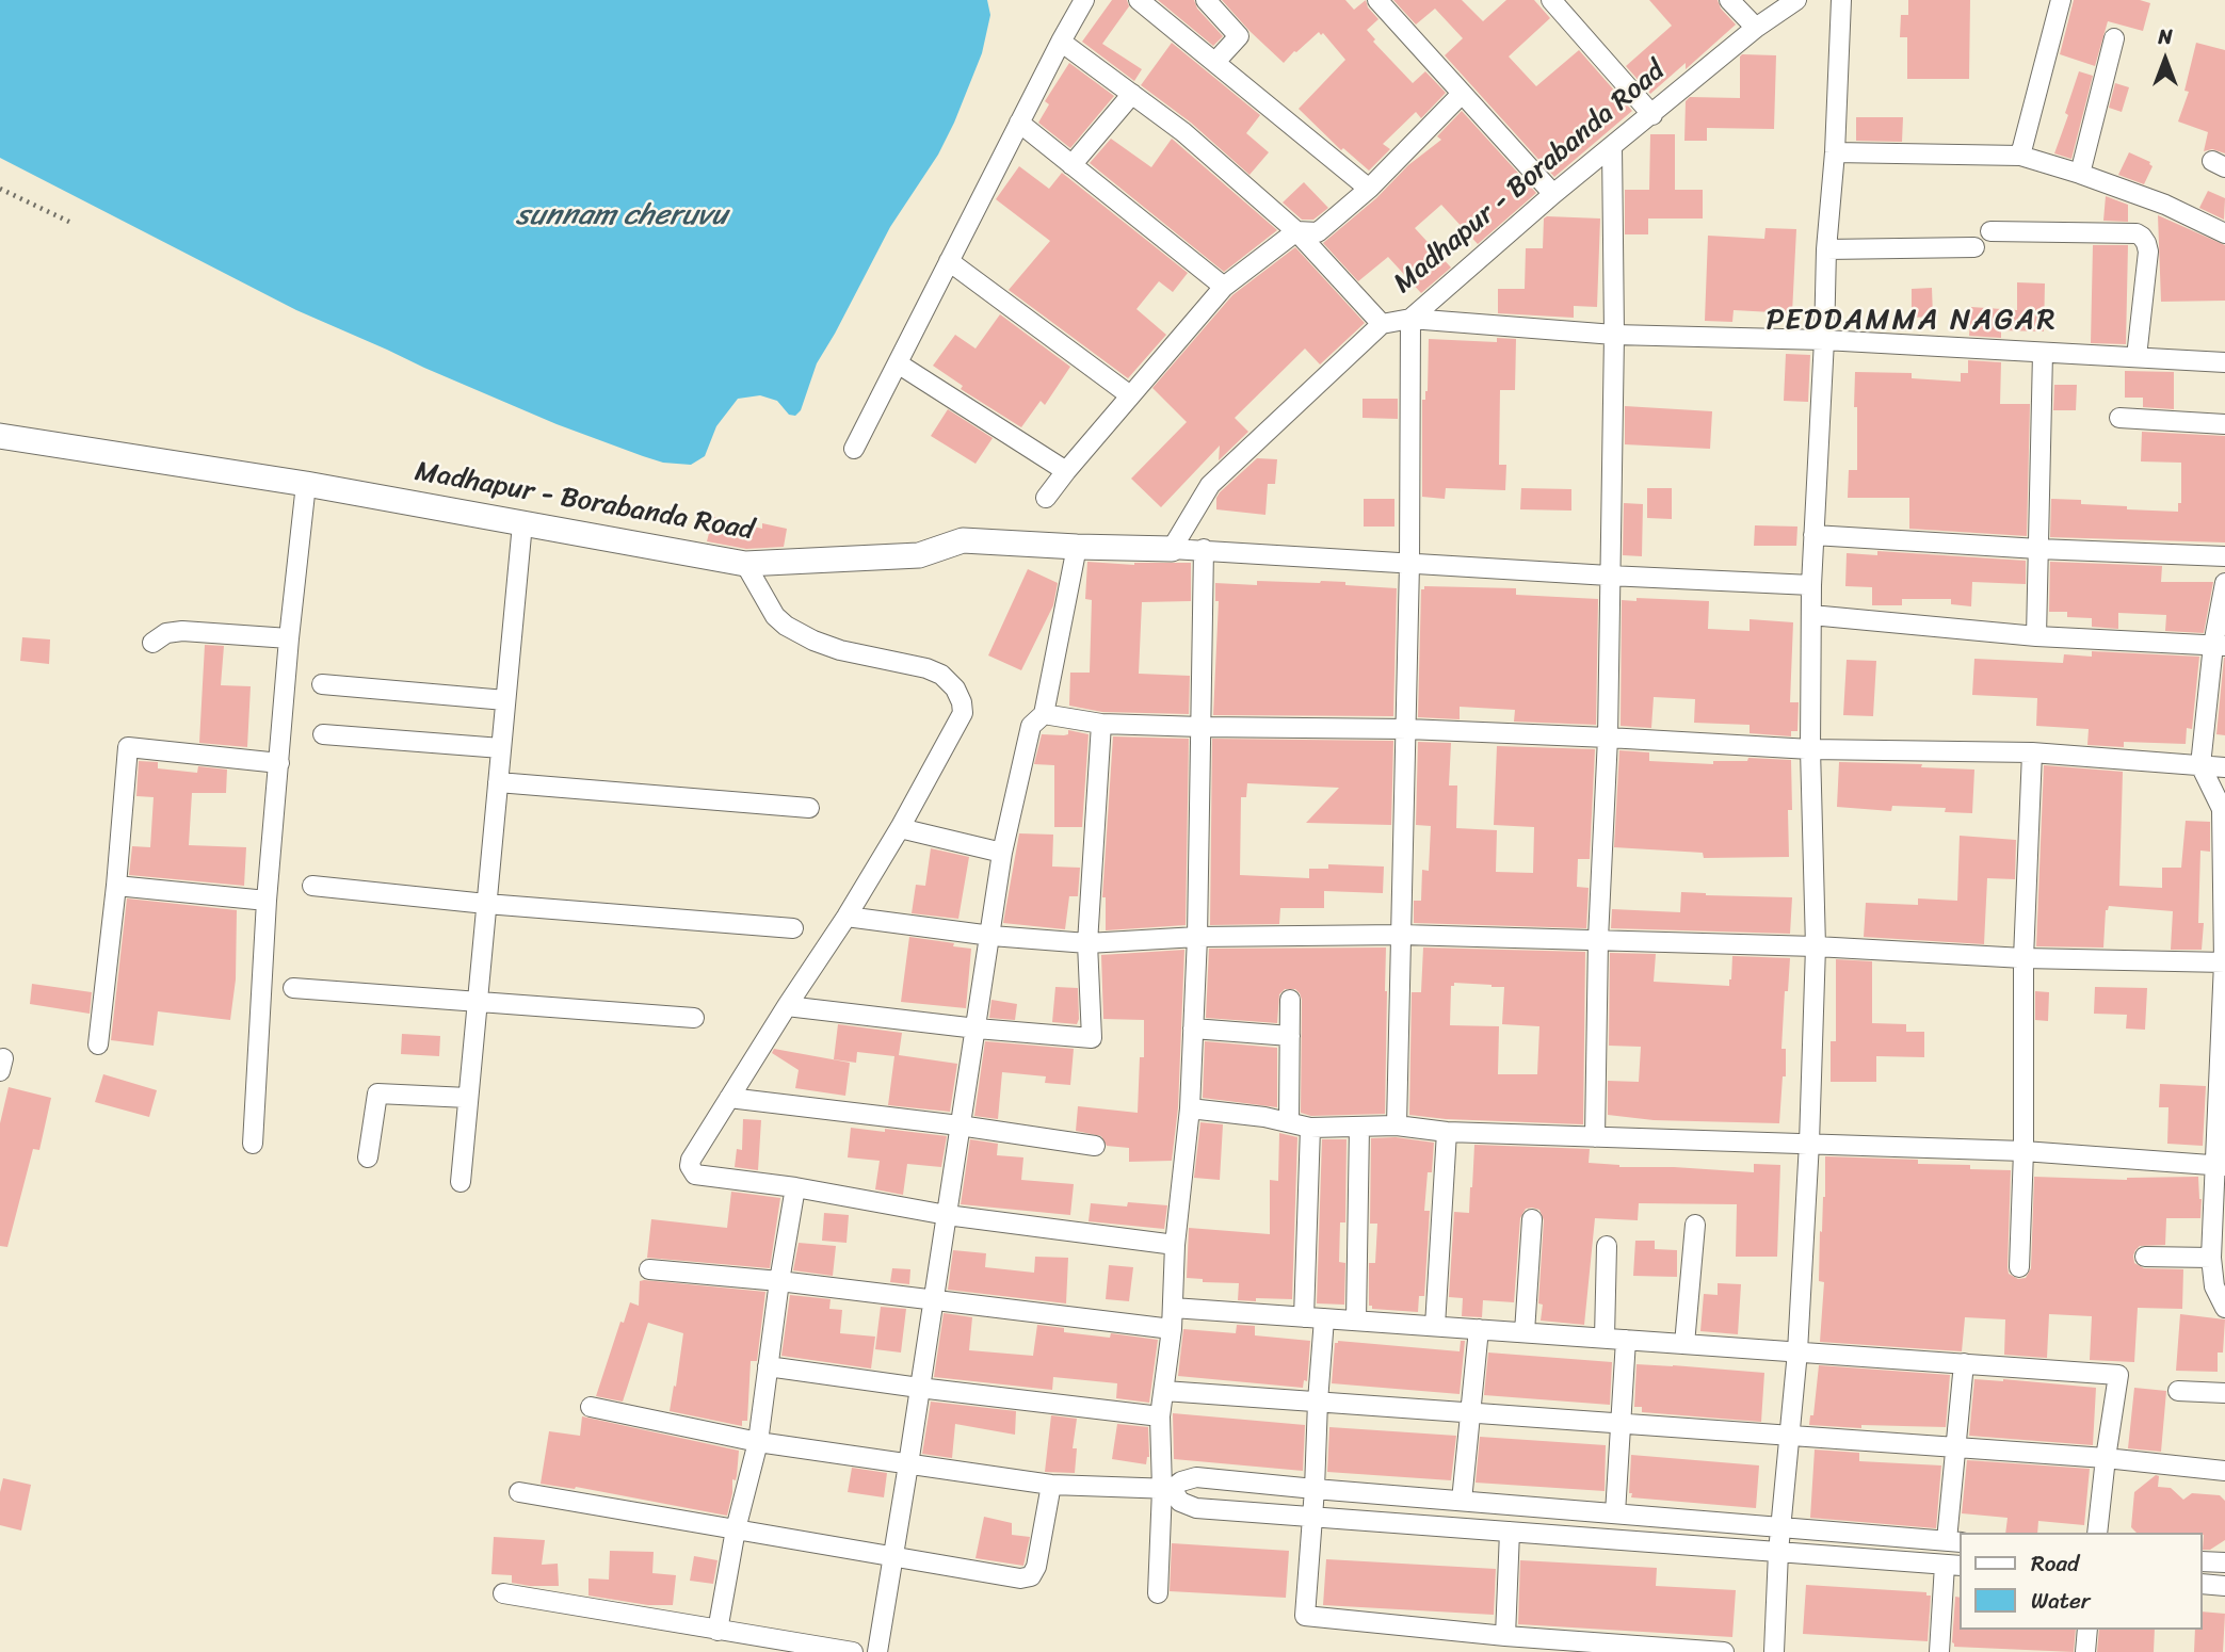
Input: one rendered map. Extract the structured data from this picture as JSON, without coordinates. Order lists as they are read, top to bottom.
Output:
{
  "streets": {
    "street": ["Madhapur - Borabanda Road"]
  },
  "districts": ["PEDDAMMA NAGAR"],
  "water": ["sunnam cheruvu"],
  "legend": ["Road", "Water"],
  "north": "top"
}
